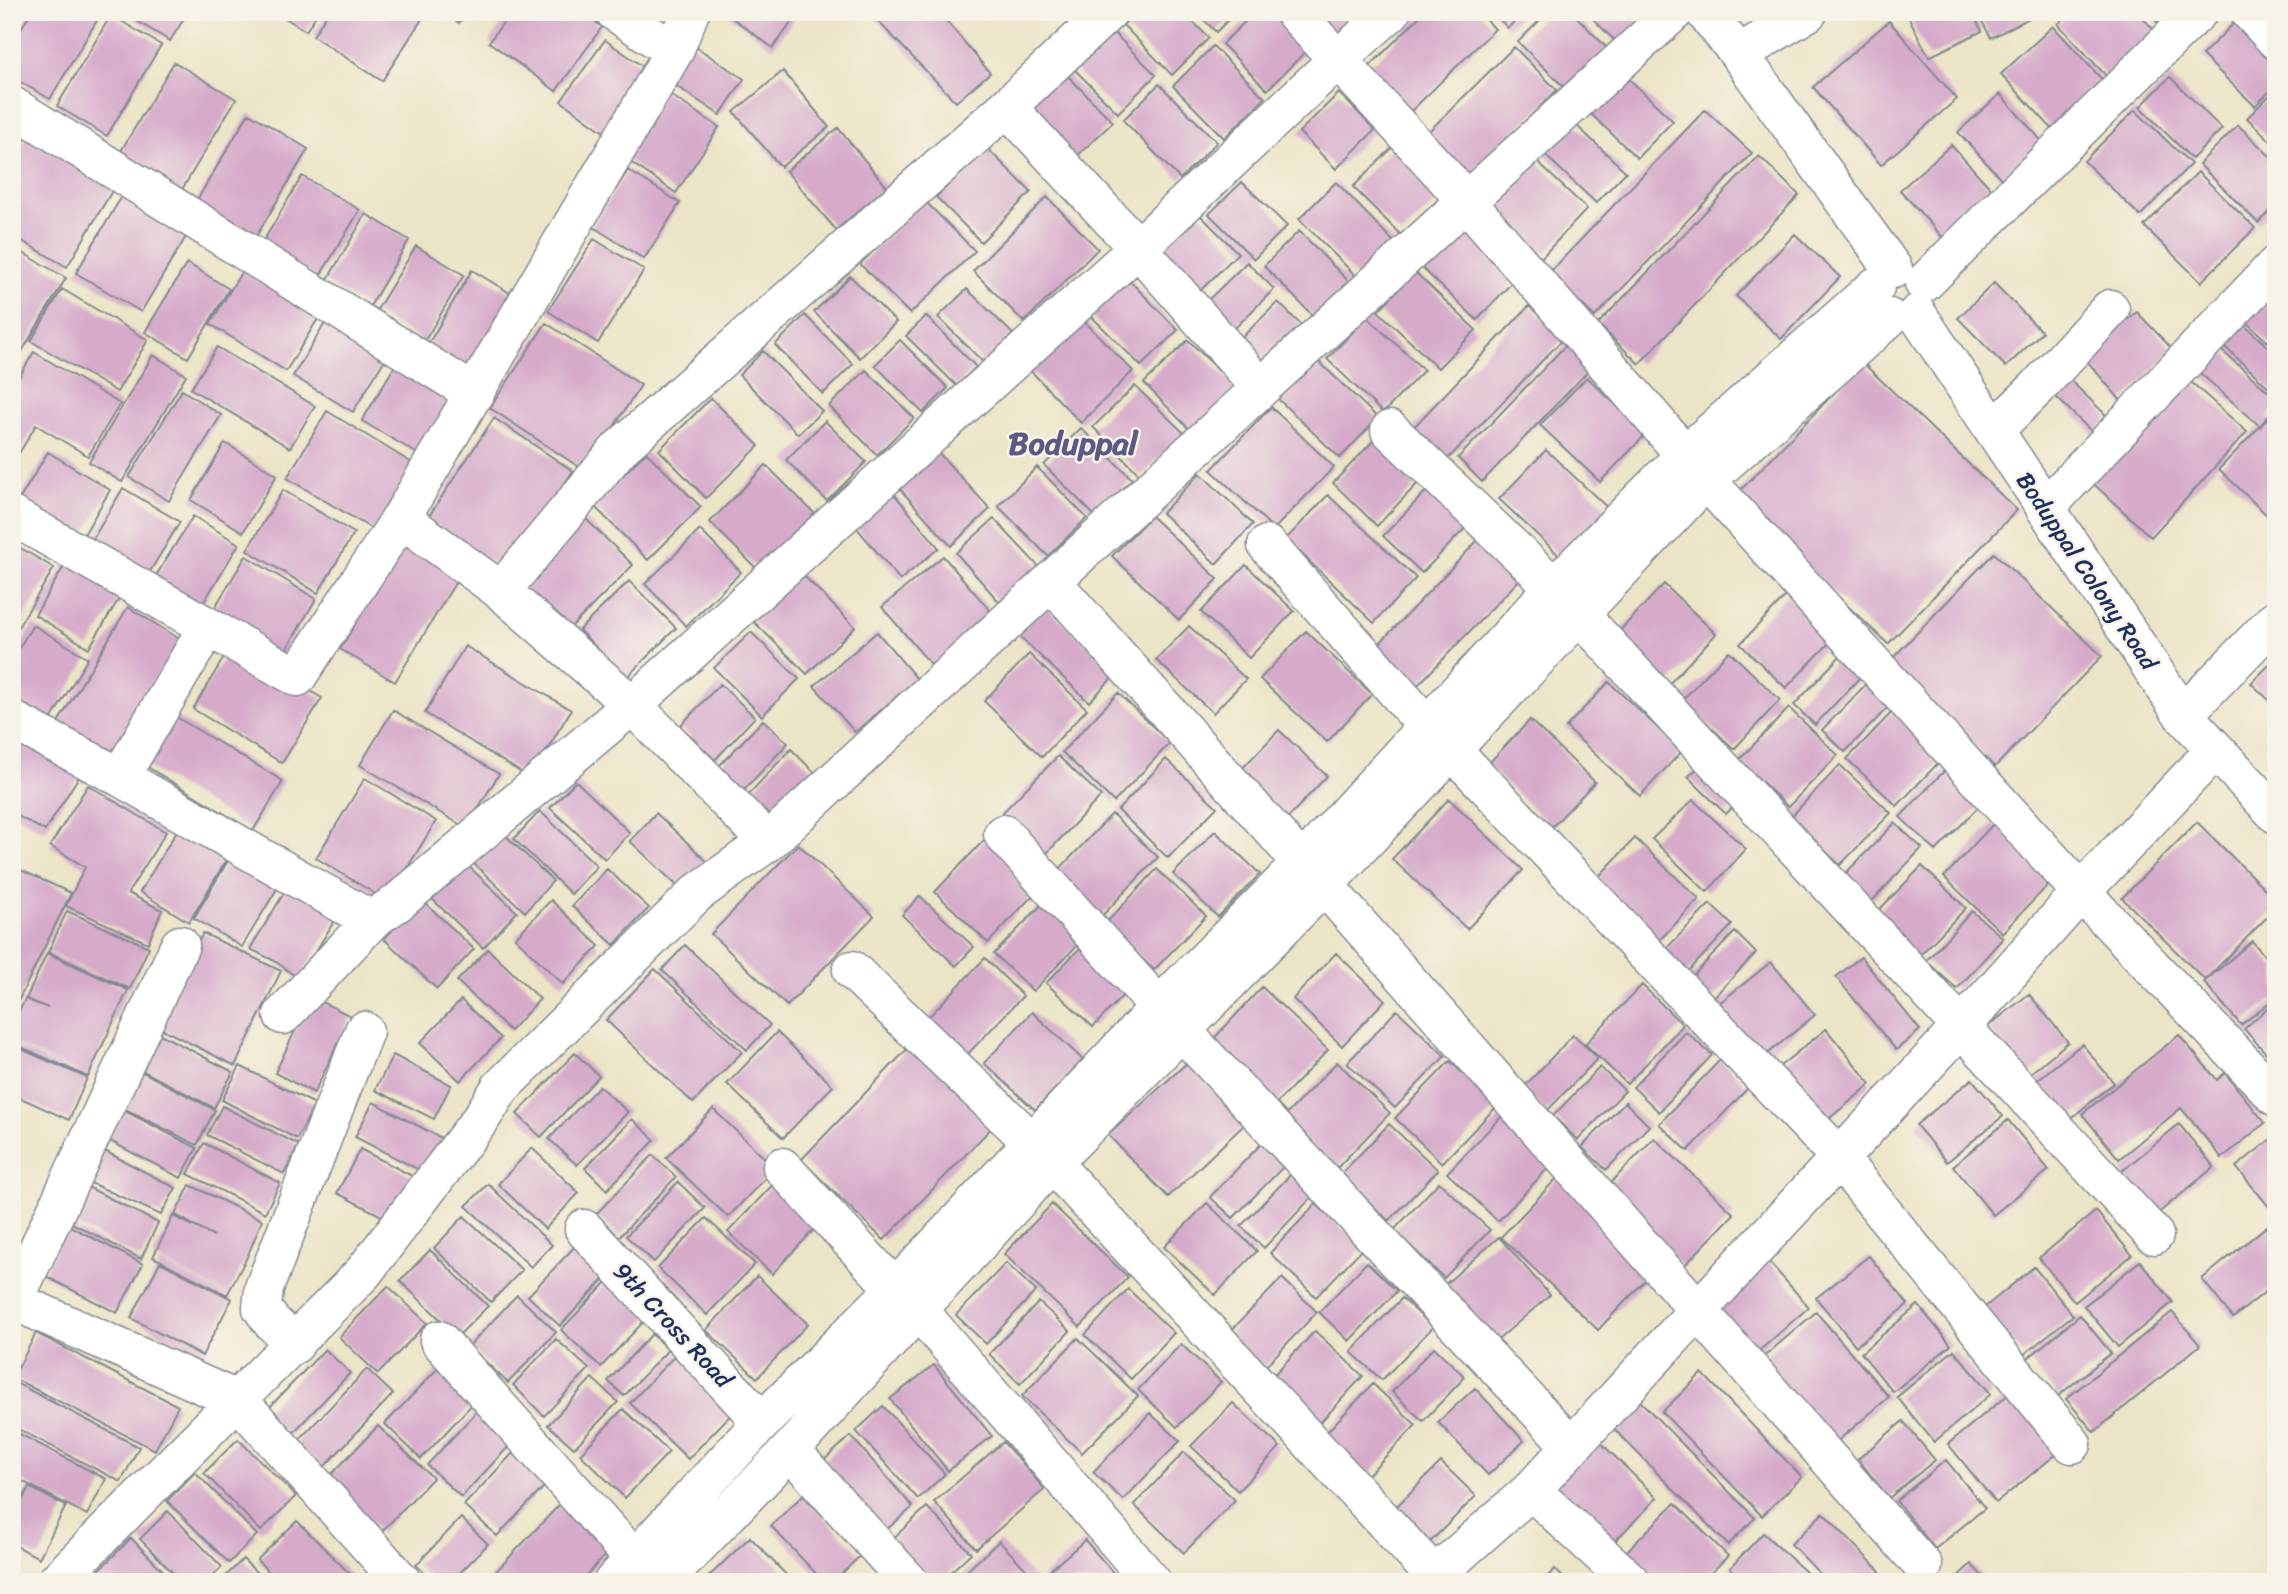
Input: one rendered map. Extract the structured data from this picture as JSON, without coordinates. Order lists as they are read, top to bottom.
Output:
{
  "streets": {
    "street": ["Boduppal Colony Road", "9th Cross Road"]
  },
  "districts": ["Boduppal"]
}
